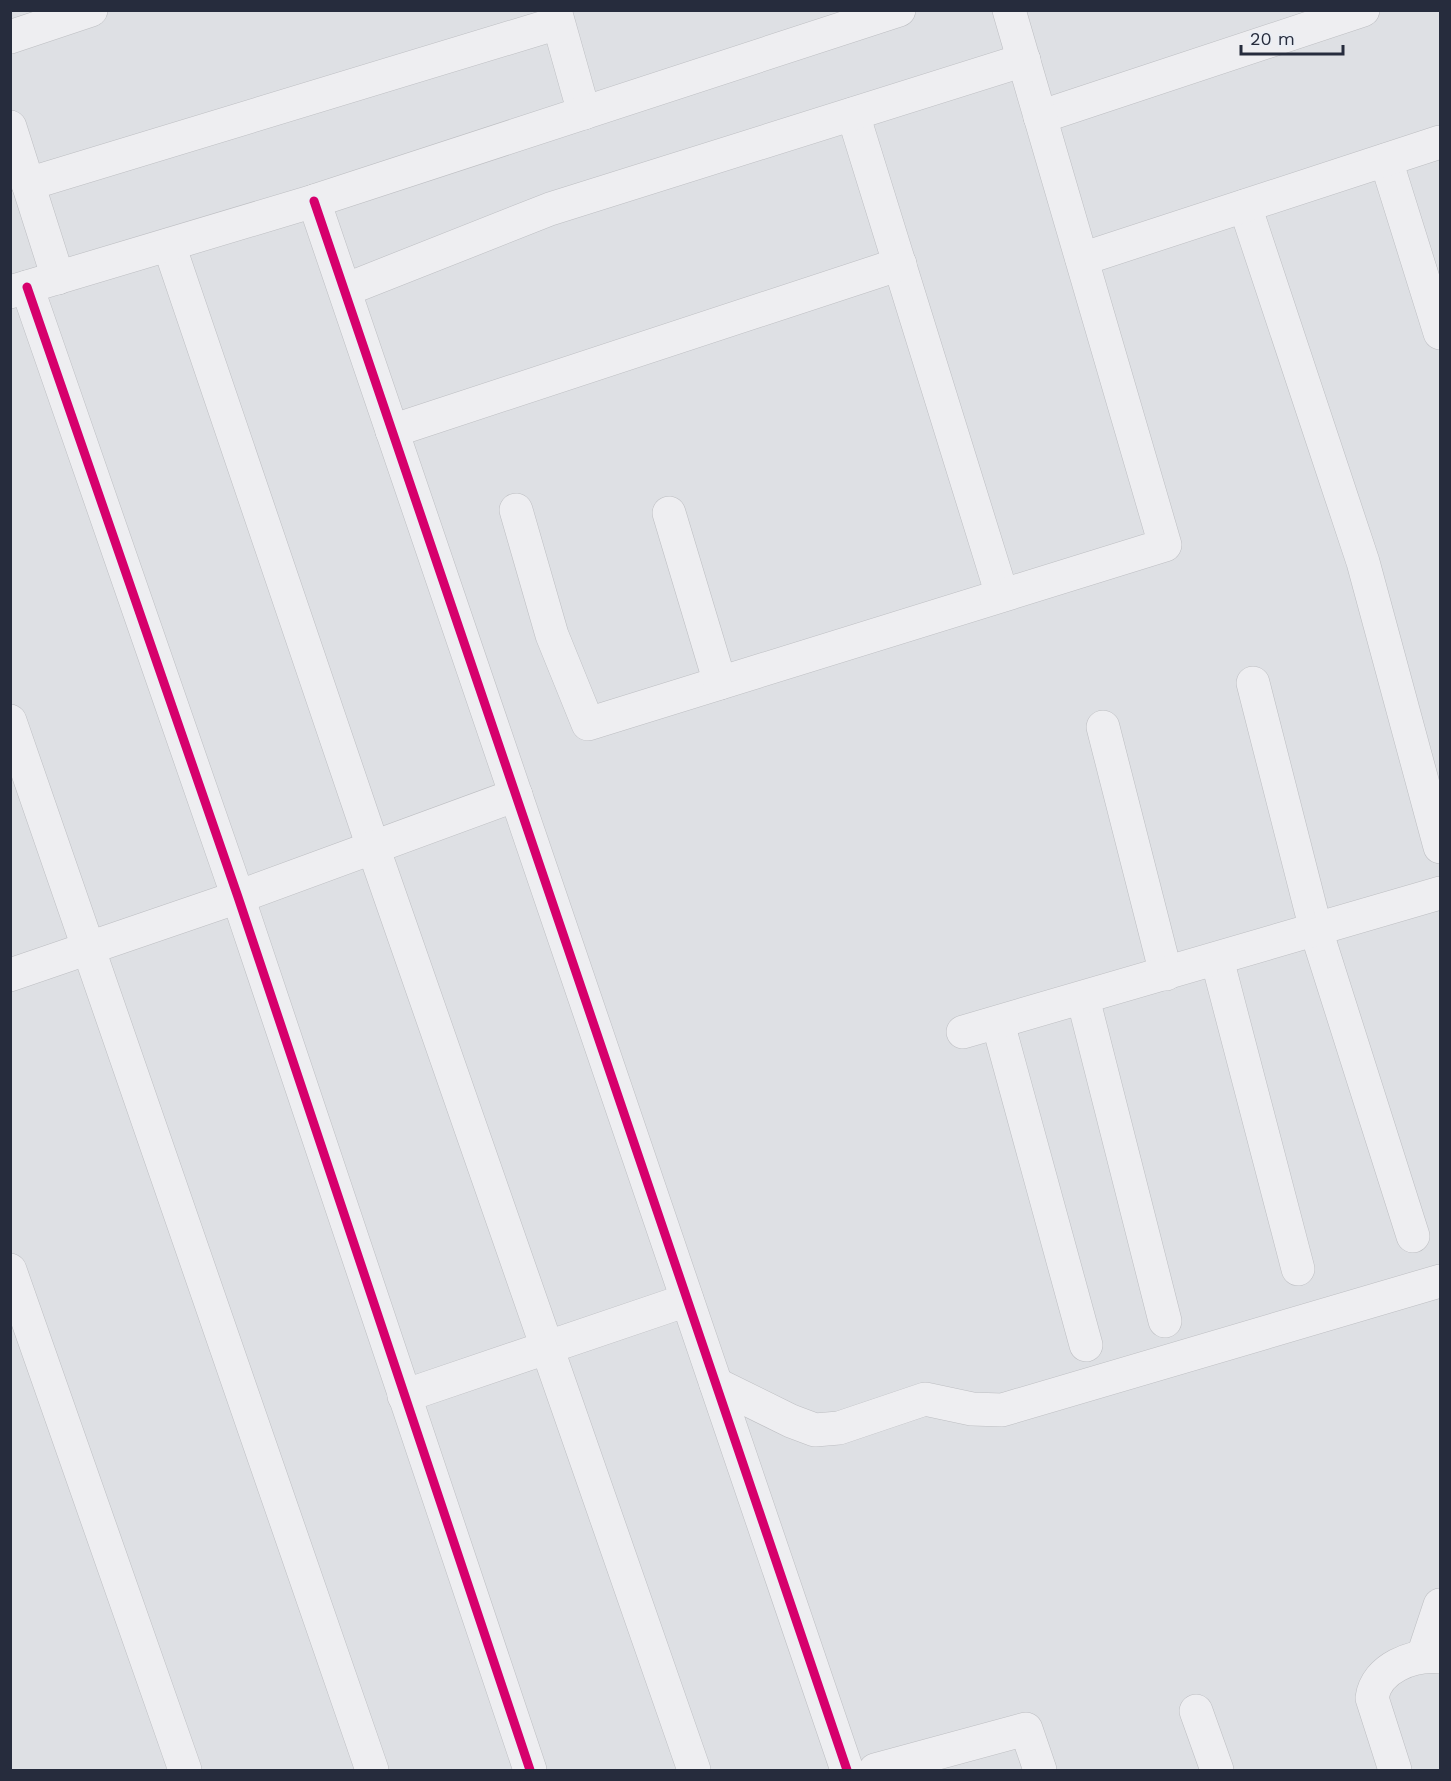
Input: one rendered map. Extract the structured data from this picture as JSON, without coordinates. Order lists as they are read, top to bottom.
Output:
{
  "scale_bar": "20 m"
}
